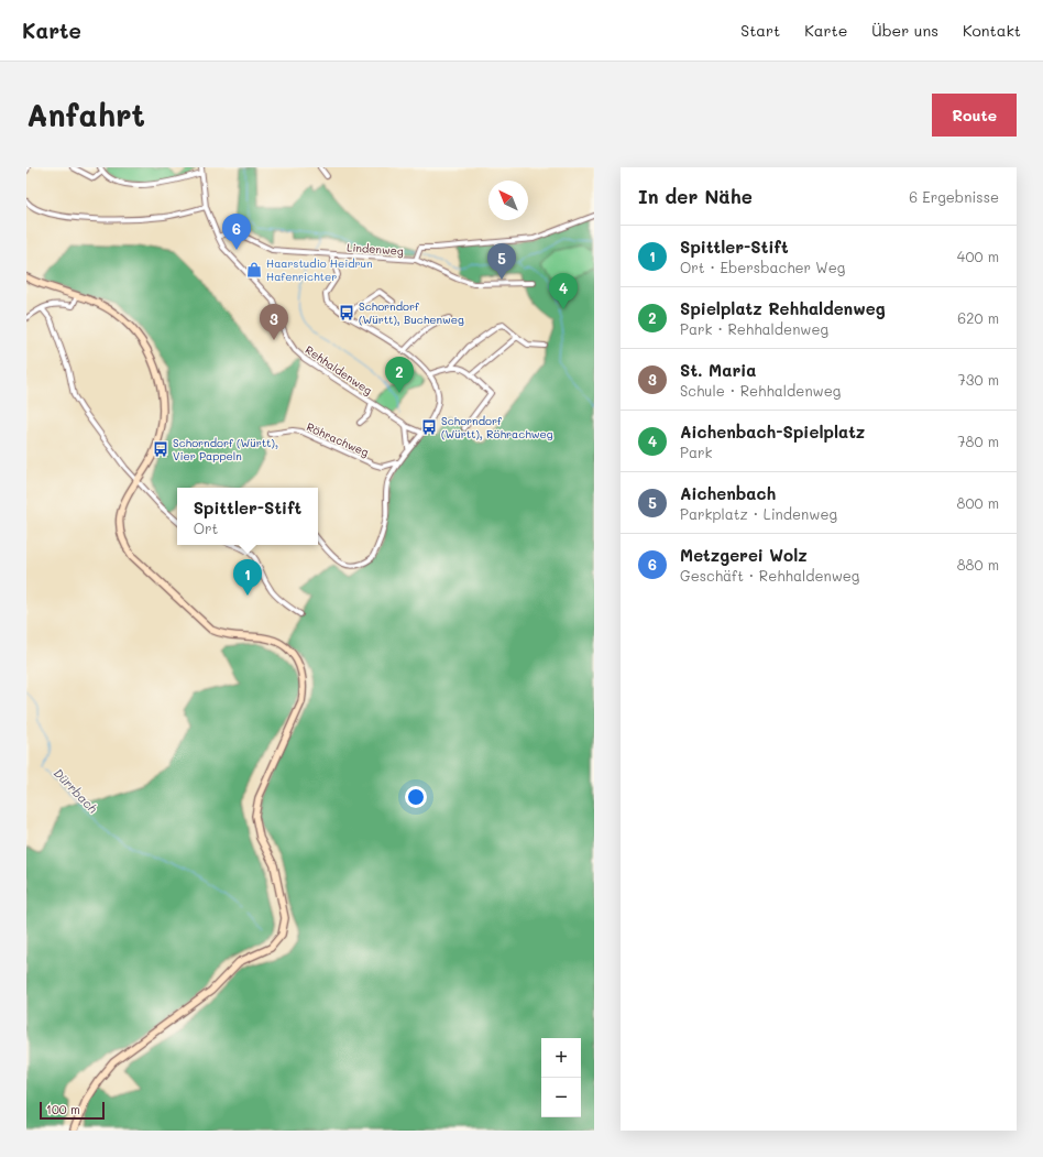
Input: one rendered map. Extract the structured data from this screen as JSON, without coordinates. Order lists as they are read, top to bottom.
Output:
{
  "streets": {
    "street": ["Lindenweg", "Rehhaldenweg", "Röhrachweg"]
  },
  "crossings": [
    ["Lindenweg", "Rehhaldenweg"]
  ],
  "water": ["Dürrbach"],
  "places": {
    "shop": ["Haarstudio Heidrun Hafenrichter"],
    "bus stop": ["Schorndorf (Württ), Buchenweg", "Schorndorf (Württ), Röhrachweg", "Schorndorf (Württ), Vier Pappeln"]
  },
  "scale_bar": "100 m",
  "north": "top left",
  "page": {
    "header": "Karte",
    "nav": [
      "Start",
      "Karte",
      "Über uns",
      "Kontakt"
    ],
    "buttons": "Route",
    "title": "Anfahrt",
    "heading": ["In der Nähe", "6 Ergebnisse"],
    "pins": [
      "6",
      "5",
      "4",
      "3",
      "2",
      "1"
    ],
    "list": [
      {
        "mark": "1",
        "name": "Spittler-Stift",
        "note": "Ort · Ebersbacher Weg",
        "value": "400 m"
      },
      {
        "mark": "2",
        "name": "Spielplatz Rehhaldenweg",
        "note": "Park · Rehhaldenweg",
        "value": "620 m"
      },
      {
        "mark": "3",
        "name": "St. Maria",
        "note": "Schule · Rehhaldenweg",
        "value": "730 m"
      },
      {
        "mark": "4",
        "name": "Aichenbach-Spielplatz",
        "note": "Park",
        "value": "780 m"
      },
      {
        "mark": "5",
        "name": "Aichenbach",
        "note": "Parkplatz · Lindenweg",
        "value": "800 m"
      },
      {
        "mark": "6",
        "name": "Metzgerei Wolz",
        "note": "Geschäft · Rehhaldenweg",
        "value": "880 m"
      }
    ],
    "popup": ["Spittler-Stift", "Ort"],
    "map_buttons": ["+", "−"],
    "scale": "100 m"
  }
}
